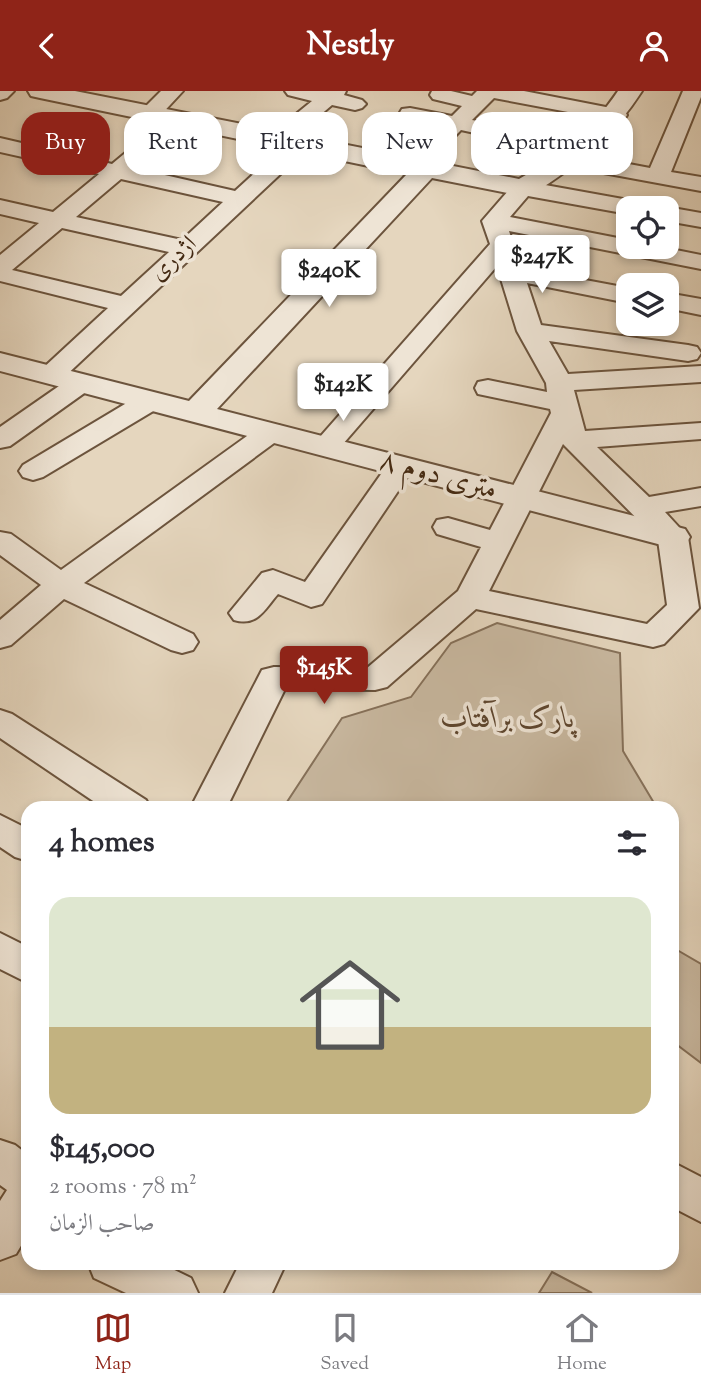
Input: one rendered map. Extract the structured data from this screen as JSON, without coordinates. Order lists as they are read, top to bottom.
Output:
{
  "streets": {
    "street": ["اژدری", "۸ متری دوم"]
  },
  "crossings": [
    ["اژدری", "۸ متری دوم"]
  ],
  "parks": ["پارک برآفتاب"],
  "page": {
    "header": "Nestly",
    "chip": [
      "Buy",
      "Rent",
      "Filters",
      "New",
      "Apartment"
    ],
    "price": [
      "$247K",
      "$240K",
      "$142K",
      "$145K"
    ],
    "heading": "4 homes",
    "list": [
      {
        "name": "$145,000",
        "note": "2 rooms · 78 m² · صاحب الزمان"
      }
    ],
    "tabs": ["Map", "Saved", "Home"]
  }
}
